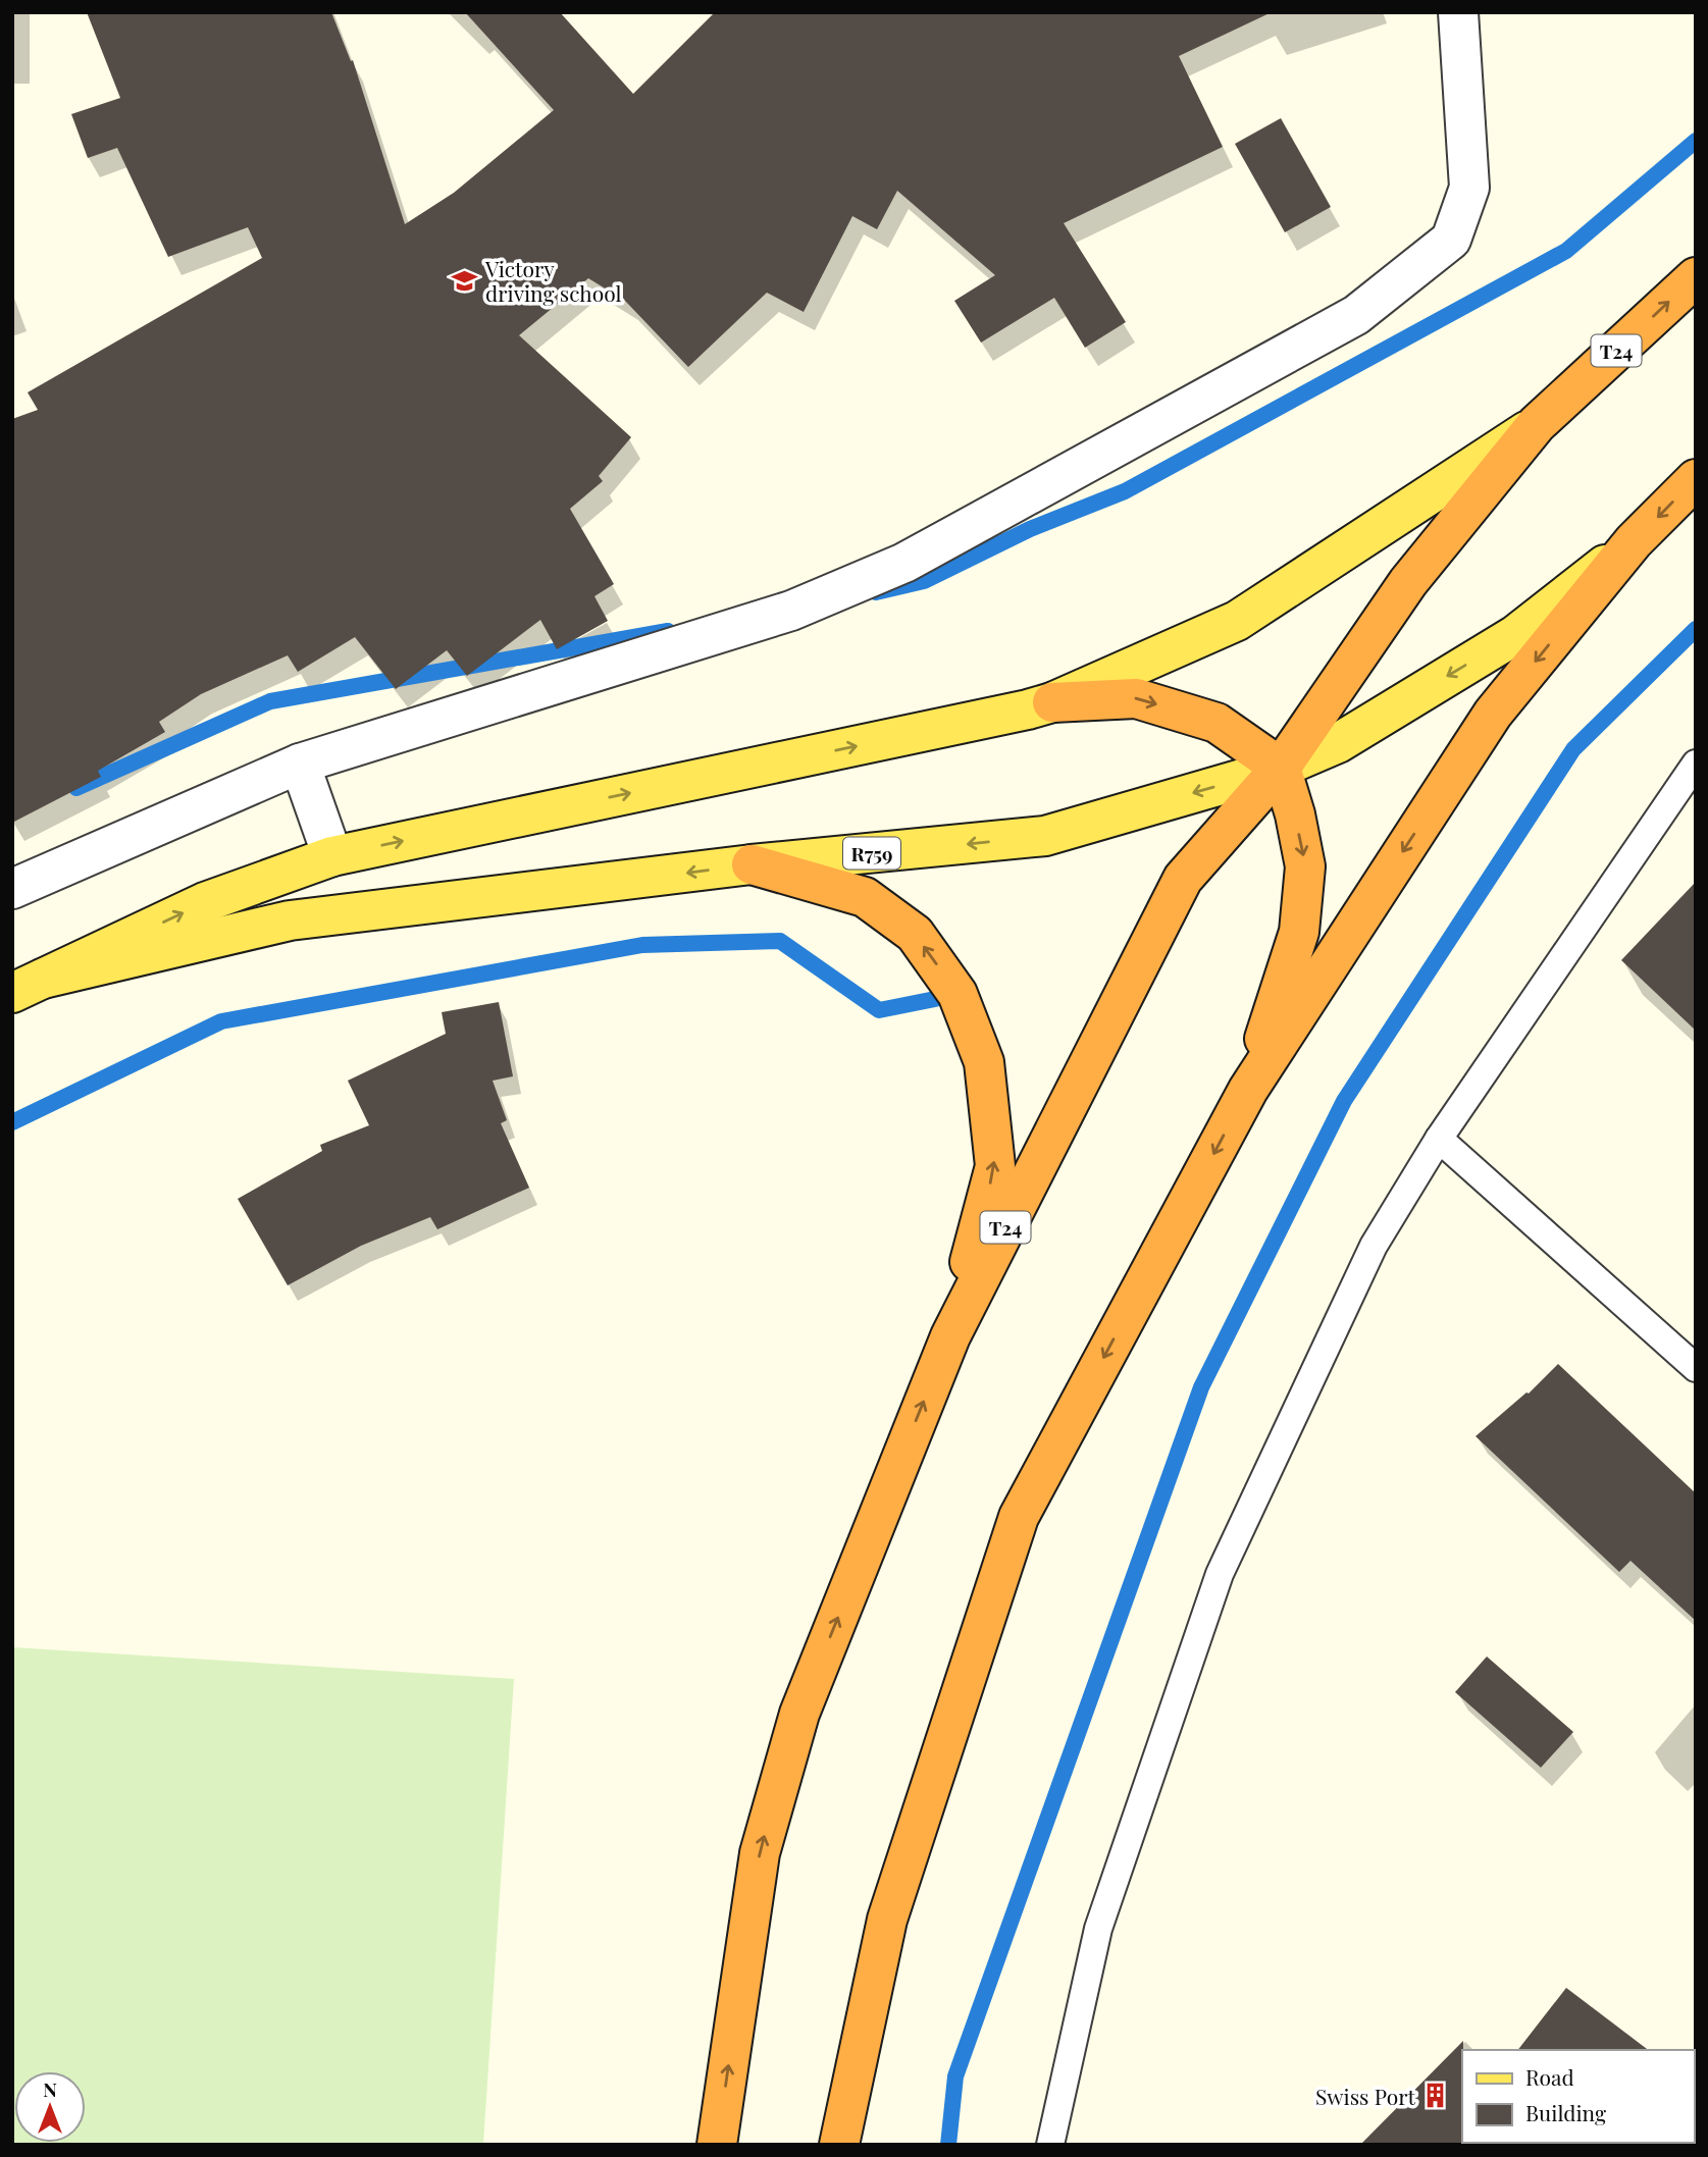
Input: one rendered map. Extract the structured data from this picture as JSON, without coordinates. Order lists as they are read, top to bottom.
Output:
{
  "streets": {
    "highway": ["T24"],
    "main road": ["R759"]
  },
  "crossings": [
    ["T24", "R759"]
  ],
  "places": {
    "school or university": ["Victory driving school"],
    "building": ["Swiss Port"]
  },
  "legend": ["Road", "Building"],
  "north": "top"
}
